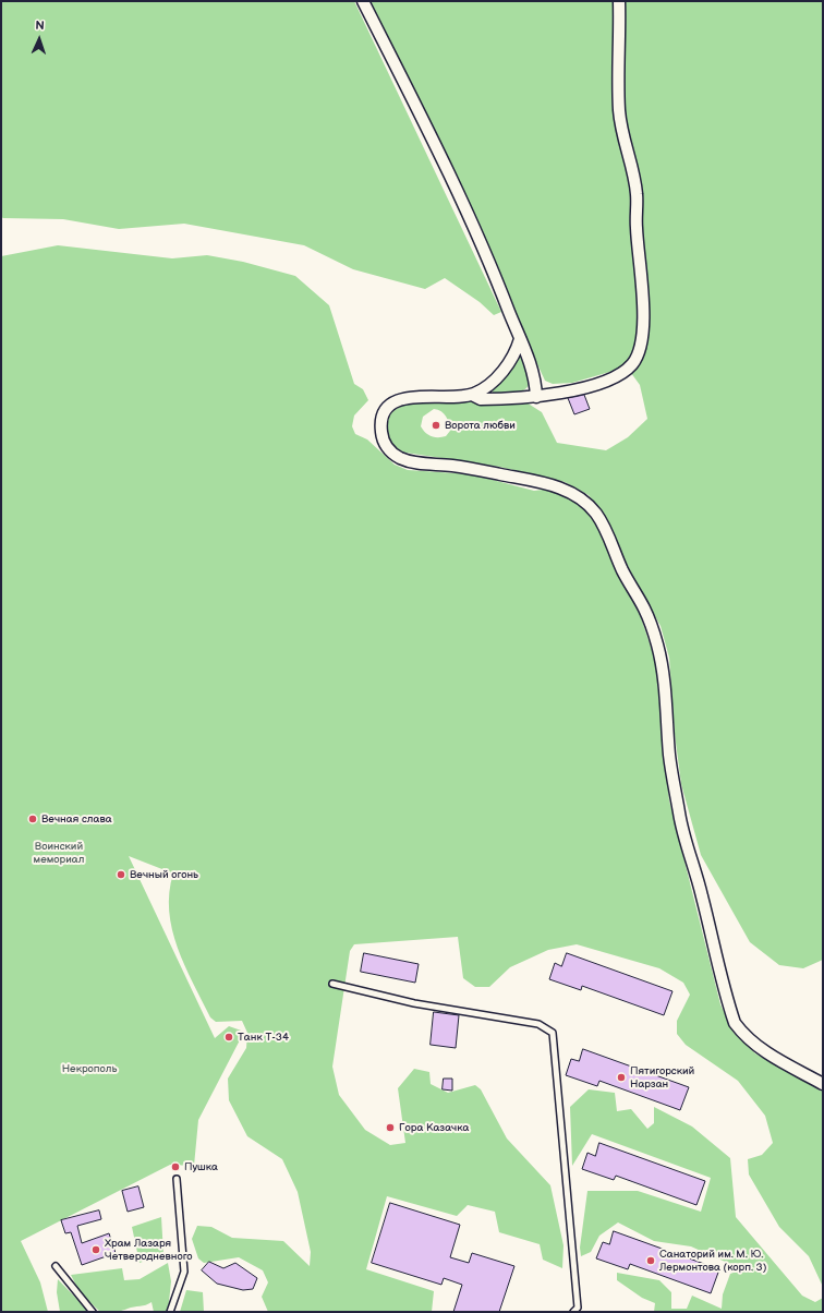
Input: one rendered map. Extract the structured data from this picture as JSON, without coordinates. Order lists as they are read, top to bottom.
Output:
{
  "parks": ["Воинский мемориал", "Некрополь"],
  "places": [
    "Ворота любви",
    "Вечная слава",
    "Вечный огонь",
    "Танк Т-34",
    "Пятигорский Нарзан",
    "Гора Казачка",
    "Пушка",
    "Храм Лазаря Четверодневного",
    "Санаторий им. М. Ю. Лермонтова (корп. 3)"
  ],
  "north": "top"
}
